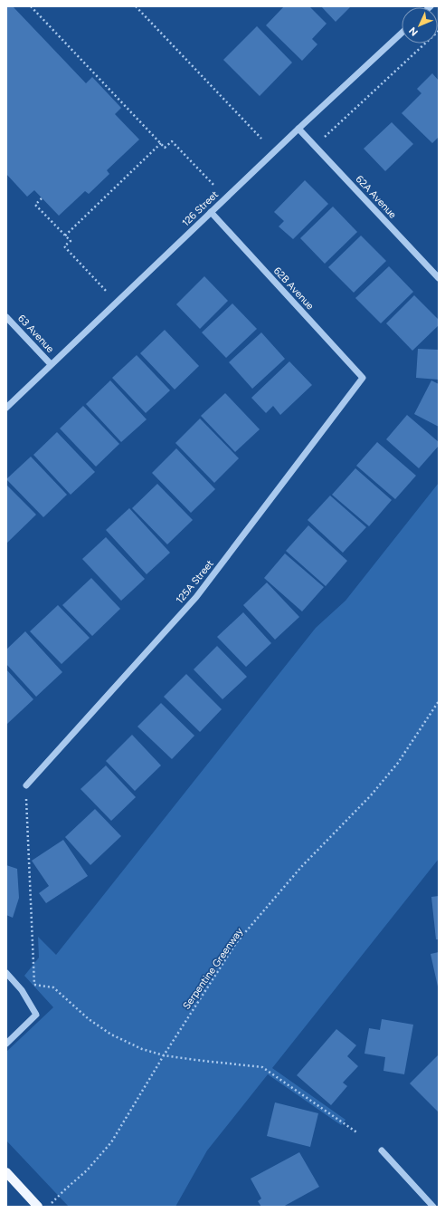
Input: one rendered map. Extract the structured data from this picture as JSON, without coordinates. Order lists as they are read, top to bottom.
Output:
{
  "streets": {
    "street": [
      "62A Avenue",
      "126 Street",
      "62B Avenue",
      "63 Avenue",
      "125A Street"
    ],
    "path": ["Serpentine Greenway"]
  },
  "crossings": [
    ["62A Avenue", "126 Street"],
    ["126 Street", "62B Avenue"],
    ["126 Street", "63 Avenue"],
    ["62B Avenue", "125A Street"]
  ],
  "north": "bottom left"
}
